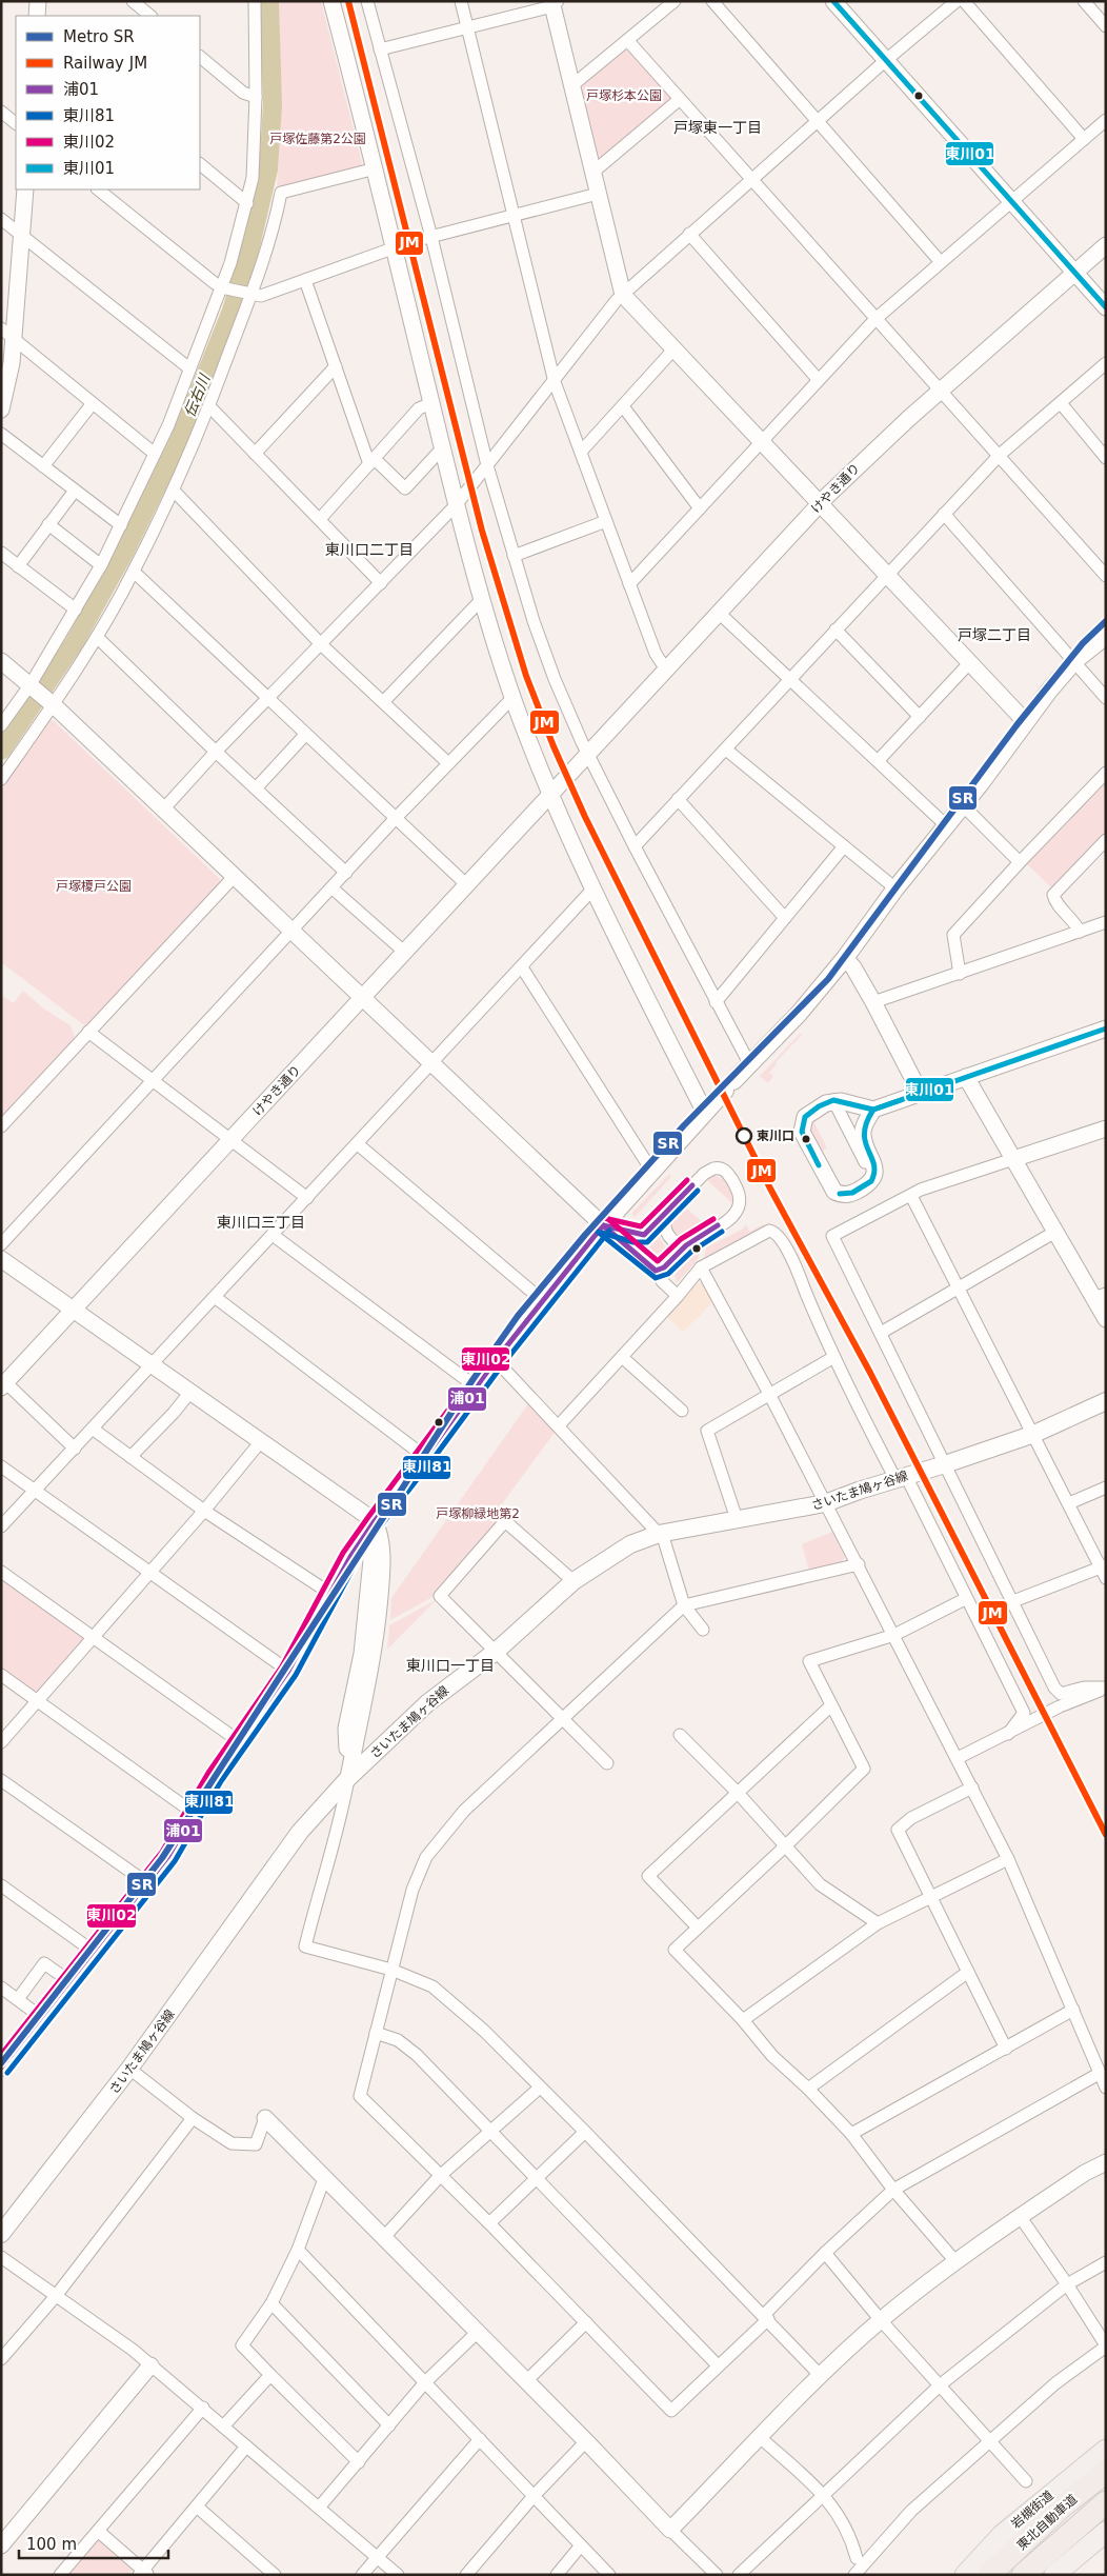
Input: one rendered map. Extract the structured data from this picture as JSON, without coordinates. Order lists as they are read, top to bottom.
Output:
{
  "streets": {
    "highway": ["岩槻街道", "東北自動車道"],
    "main road": ["さいたま鳩ヶ谷線"],
    "street": ["けやき通り"]
  },
  "districts": [
    "戸塚東一丁目",
    "東川口二丁目",
    "戸塚二丁目",
    "東川口三丁目",
    "東川口一丁目"
  ],
  "water": ["伝右川"],
  "parks": [
    "戸塚杉本公園",
    "戸塚佐藤第2公園",
    "戸塚榎戸公園",
    "戸塚柳緑地第2"
  ],
  "places": ["東川口"],
  "lines": [
    "rail line JM",
    "transit line 東川01",
    "metro line SR",
    "transit line 東川02",
    "transit line 浦01",
    "transit line 東川81"
  ],
  "legend": [
    "Metro SR",
    "Railway JM",
    "浦01",
    "東川81",
    "東川02",
    "東川01"
  ],
  "scale_bar": "100 m"
}
